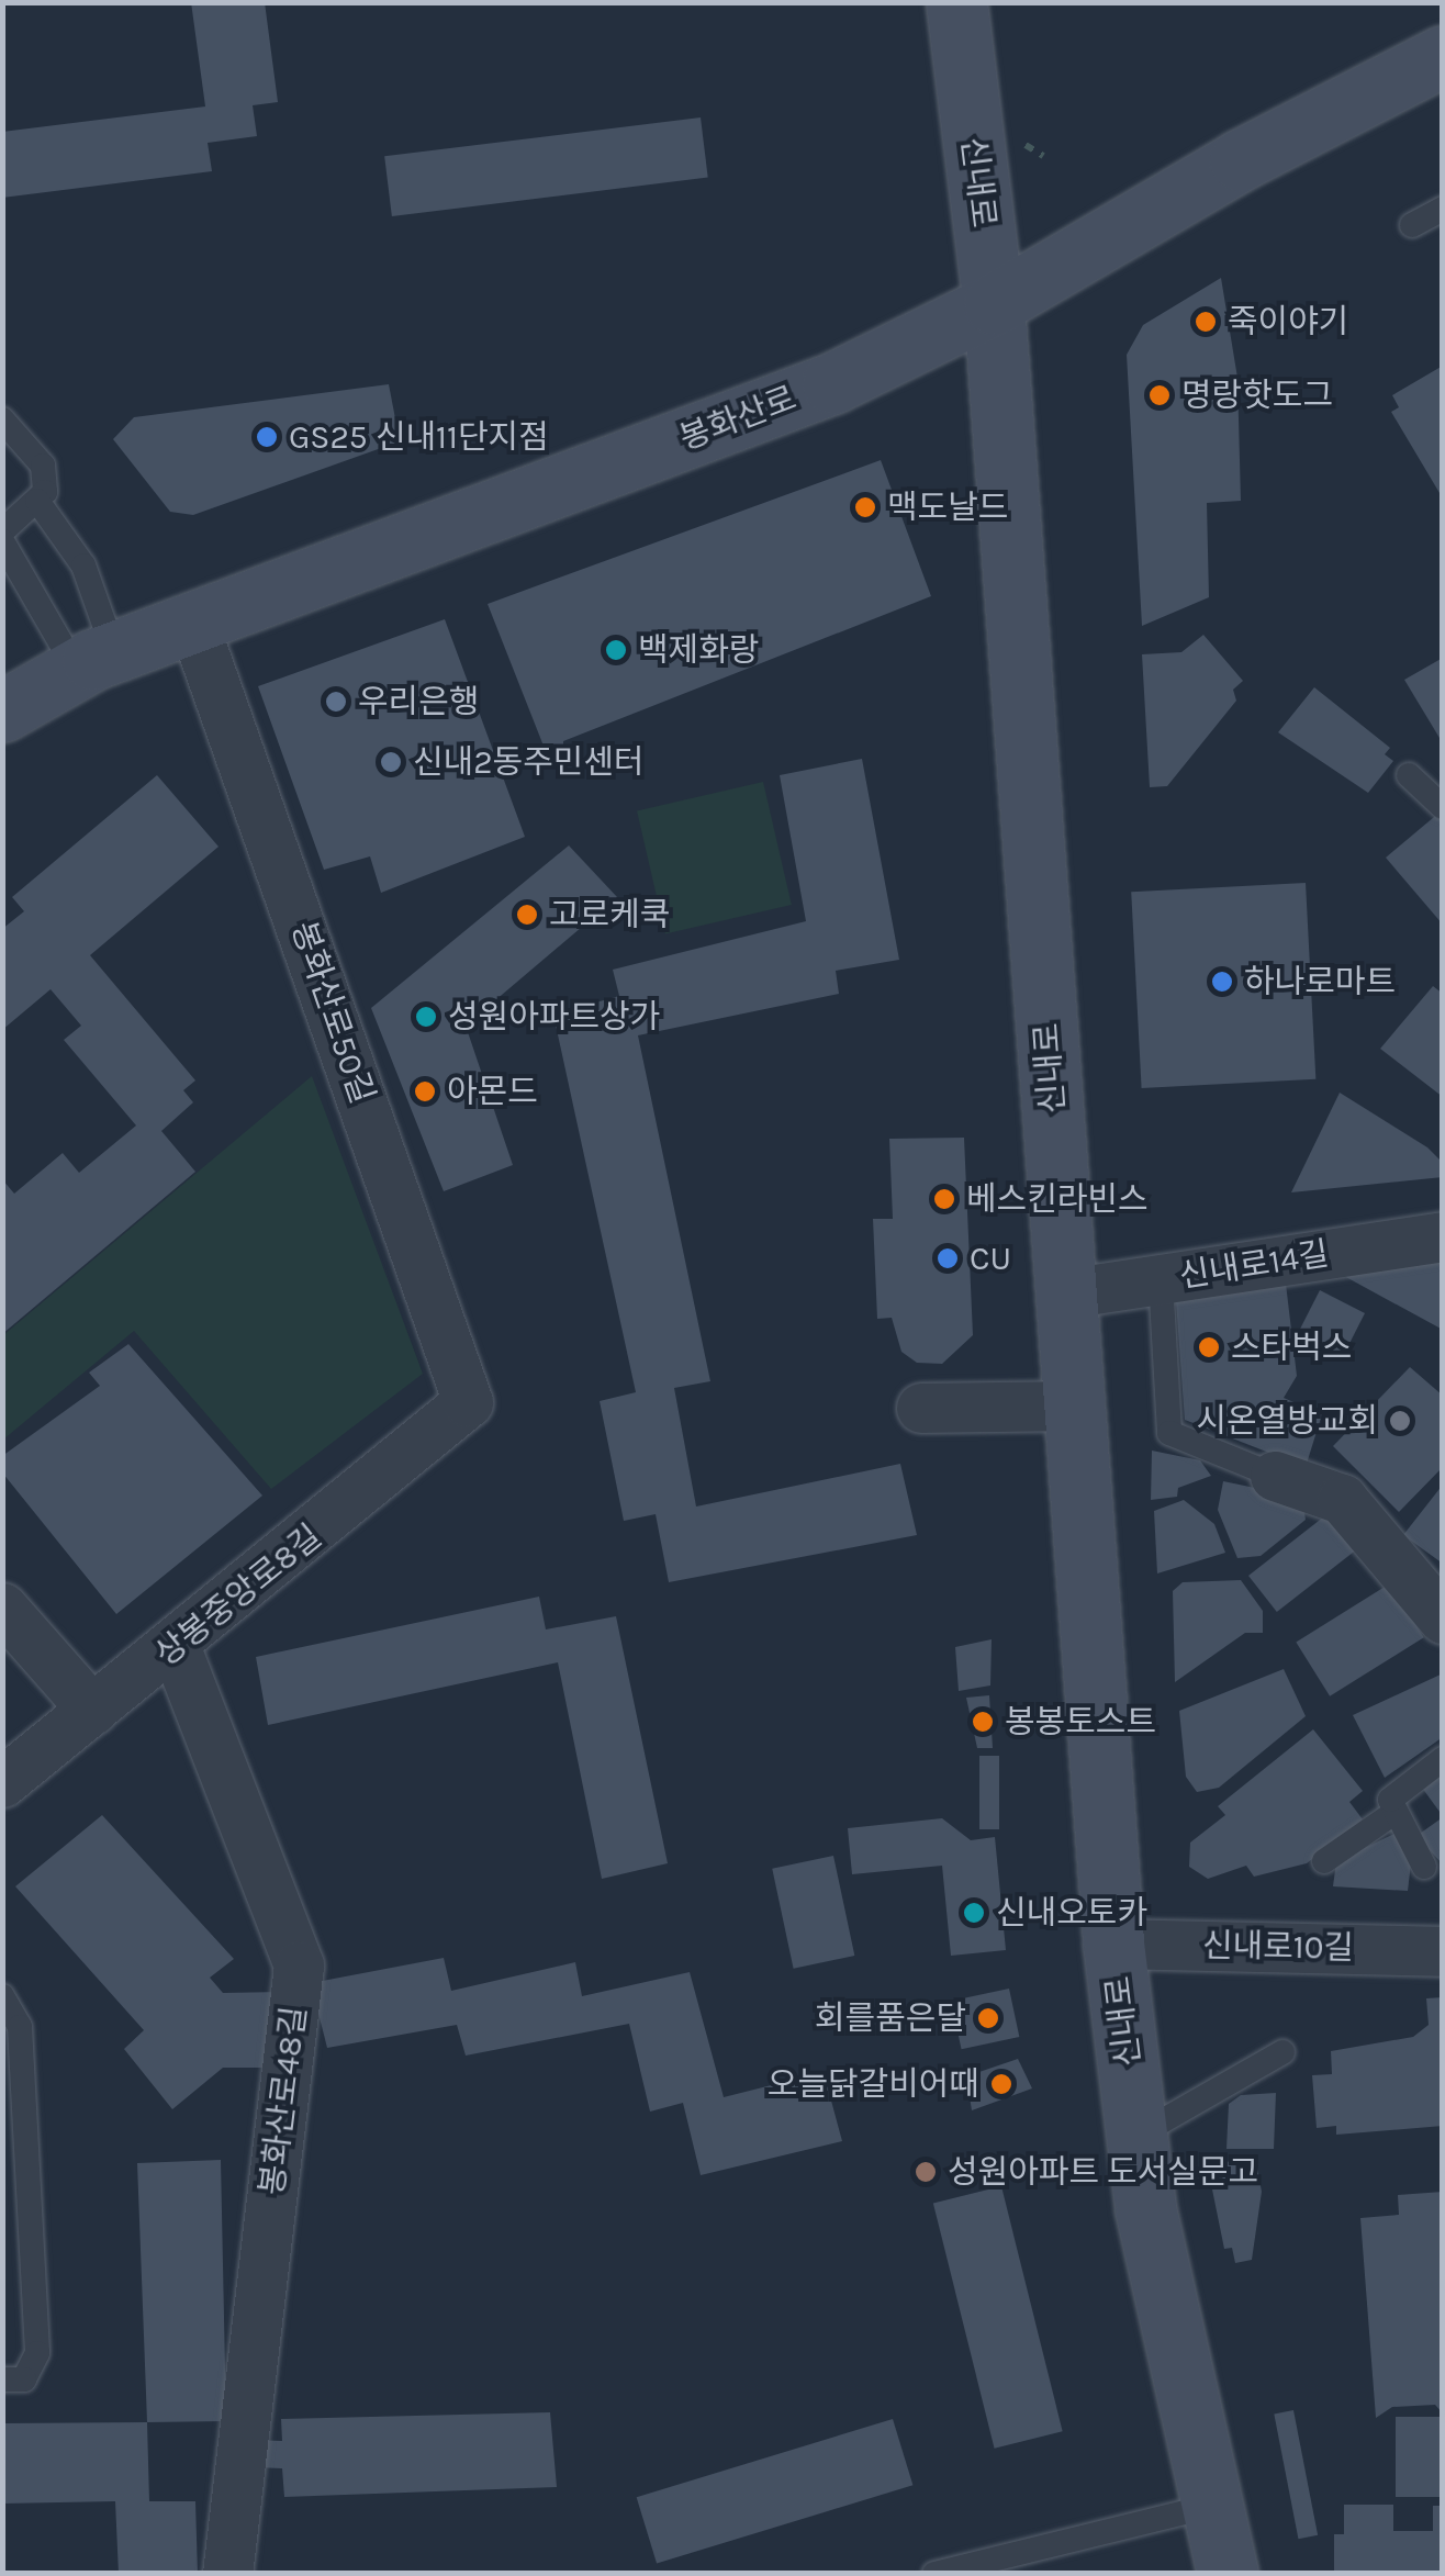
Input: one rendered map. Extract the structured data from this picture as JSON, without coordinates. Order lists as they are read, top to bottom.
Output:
{
  "streets": {
    "main road": ["신내로", "봉화산로"],
    "street": [
      "봉화산로50길",
      "신내로14길",
      "상봉중앙로8길",
      "신내로10길",
      "봉화산로48길"
    ]
  },
  "crossings": [
    ["신내로", "봉화산로"],
    ["신내로", "신내로14길"],
    ["신내로", "신내로10길"],
    ["봉화산로", "봉화산로50길"],
    ["봉화산로50길", "상봉중앙로8길"],
    ["상봉중앙로8길", "봉화산로48길"]
  ],
  "places": [
    "죽이야기",
    "명랑핫도그",
    "GS25 신내11단지점",
    "맥도날드",
    "백제화랑",
    "우리은행",
    "신내2동주민센터",
    "고로케쿡",
    "하나로마트",
    "성원아파트상가",
    "아몬드",
    "베스킨라빈스",
    "CU",
    "스타벅스",
    "시온열방교회",
    "봉봉토스트",
    "신내오토카",
    "회를품은달",
    "오늘닭갈비어때",
    "성원아파트 도서실문고"
  ]
}
